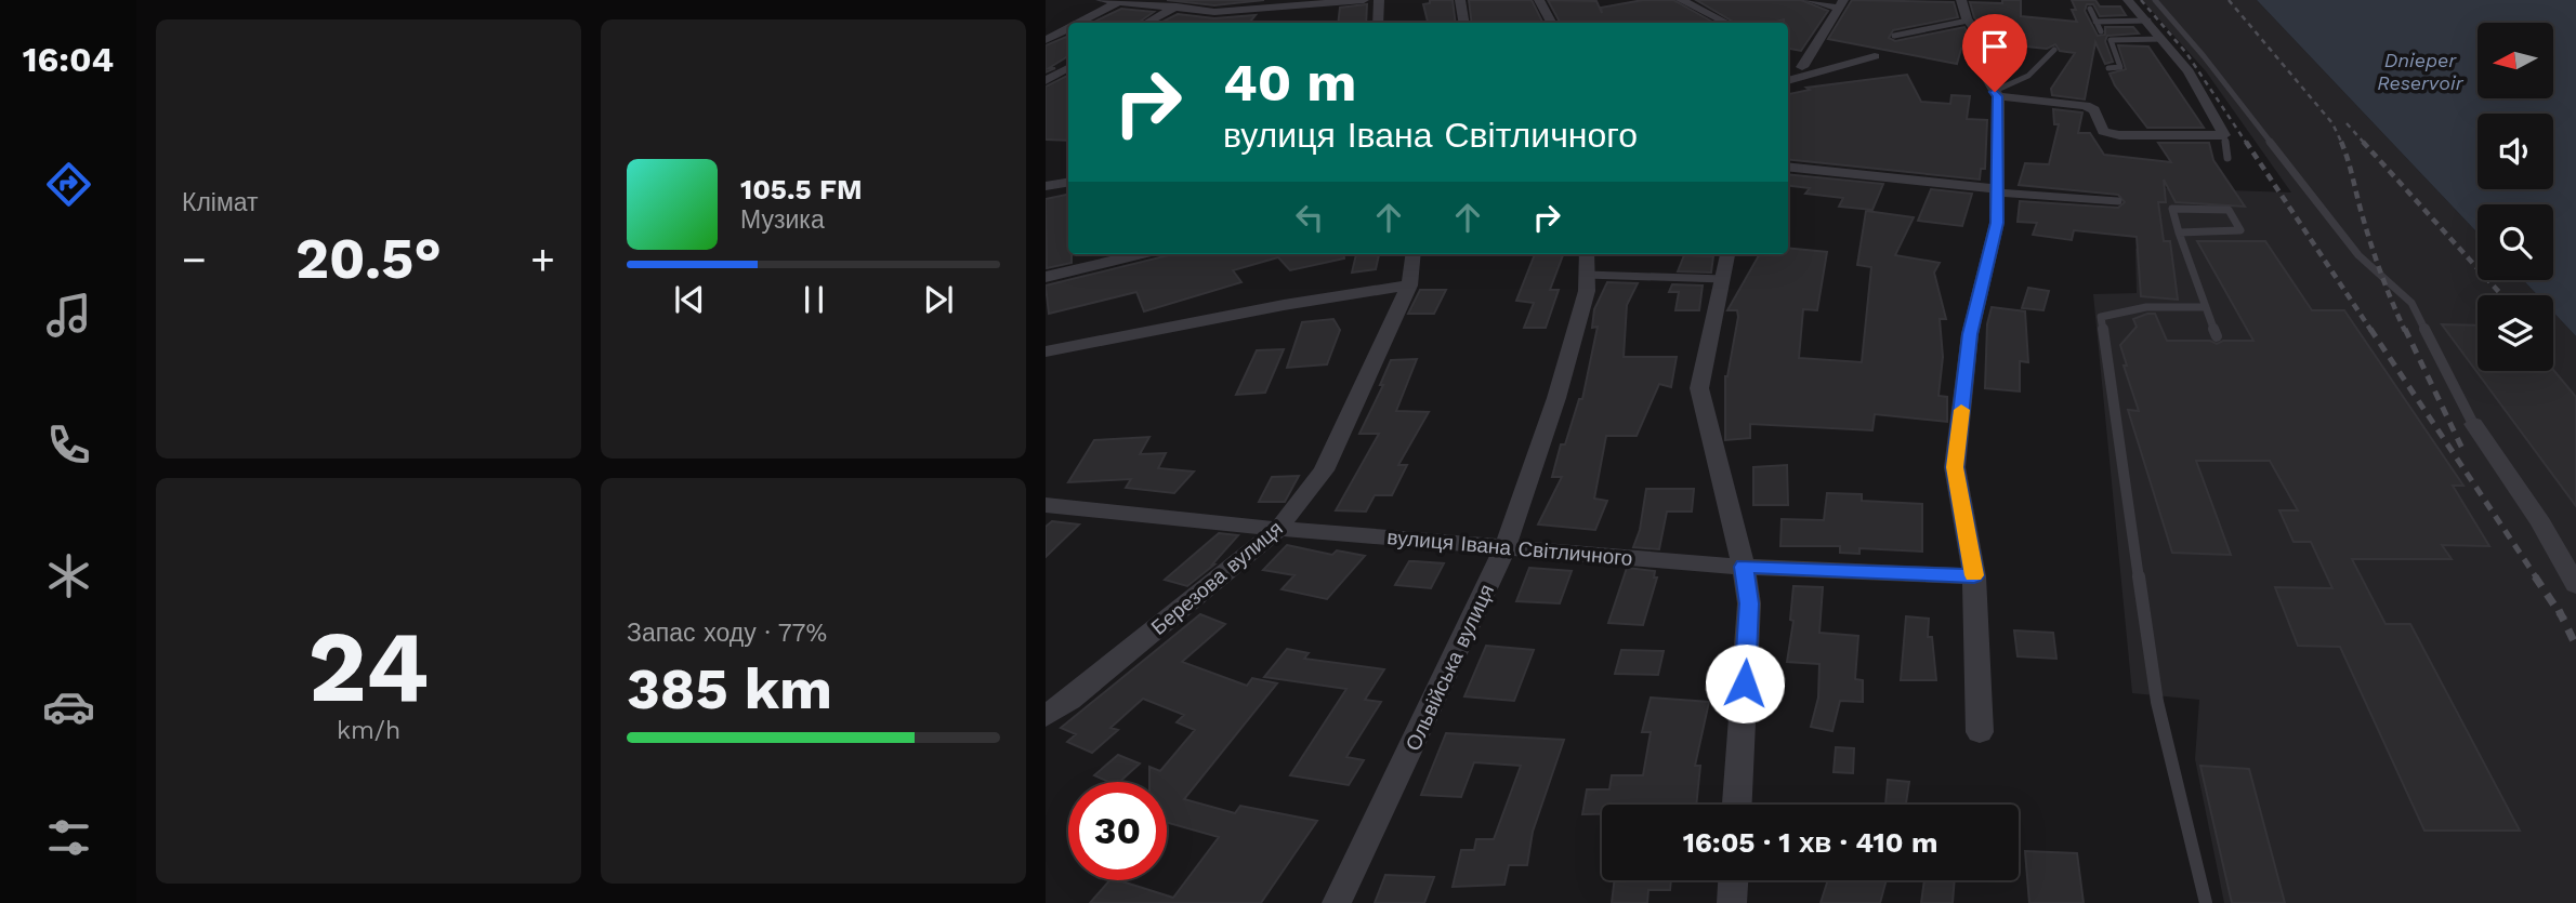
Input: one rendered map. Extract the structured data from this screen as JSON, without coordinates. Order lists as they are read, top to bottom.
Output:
{
  "streets": {
    "street": ["вулиця Івана Світличного", "Березова вулиця", "Ольвійська вулиця"]
  },
  "crossings": [
    ["вулиця Івана Світличного", "Березова вулиця"],
    ["вулиця Івана Світличного", "Ольвійська вулиця"]
  ],
  "water": ["Dnieper Reservoir"],
  "north": "left",
  "page": {
    "tabs": "16:04",
    "tile": [
      "Клімат",
      ["24", "km/h"],
      ["Запас ходу · 77%", "385 km"]
    ],
    "turn": ["40 m", "вулиця Івана Світличного"],
    "song": ["105.5 FM", "Музика"],
    "heat": ["−", "20.5°", "+"],
    "limit": "30",
    "trip": "16:05 · 1 хв · 410 m"
  }
}
